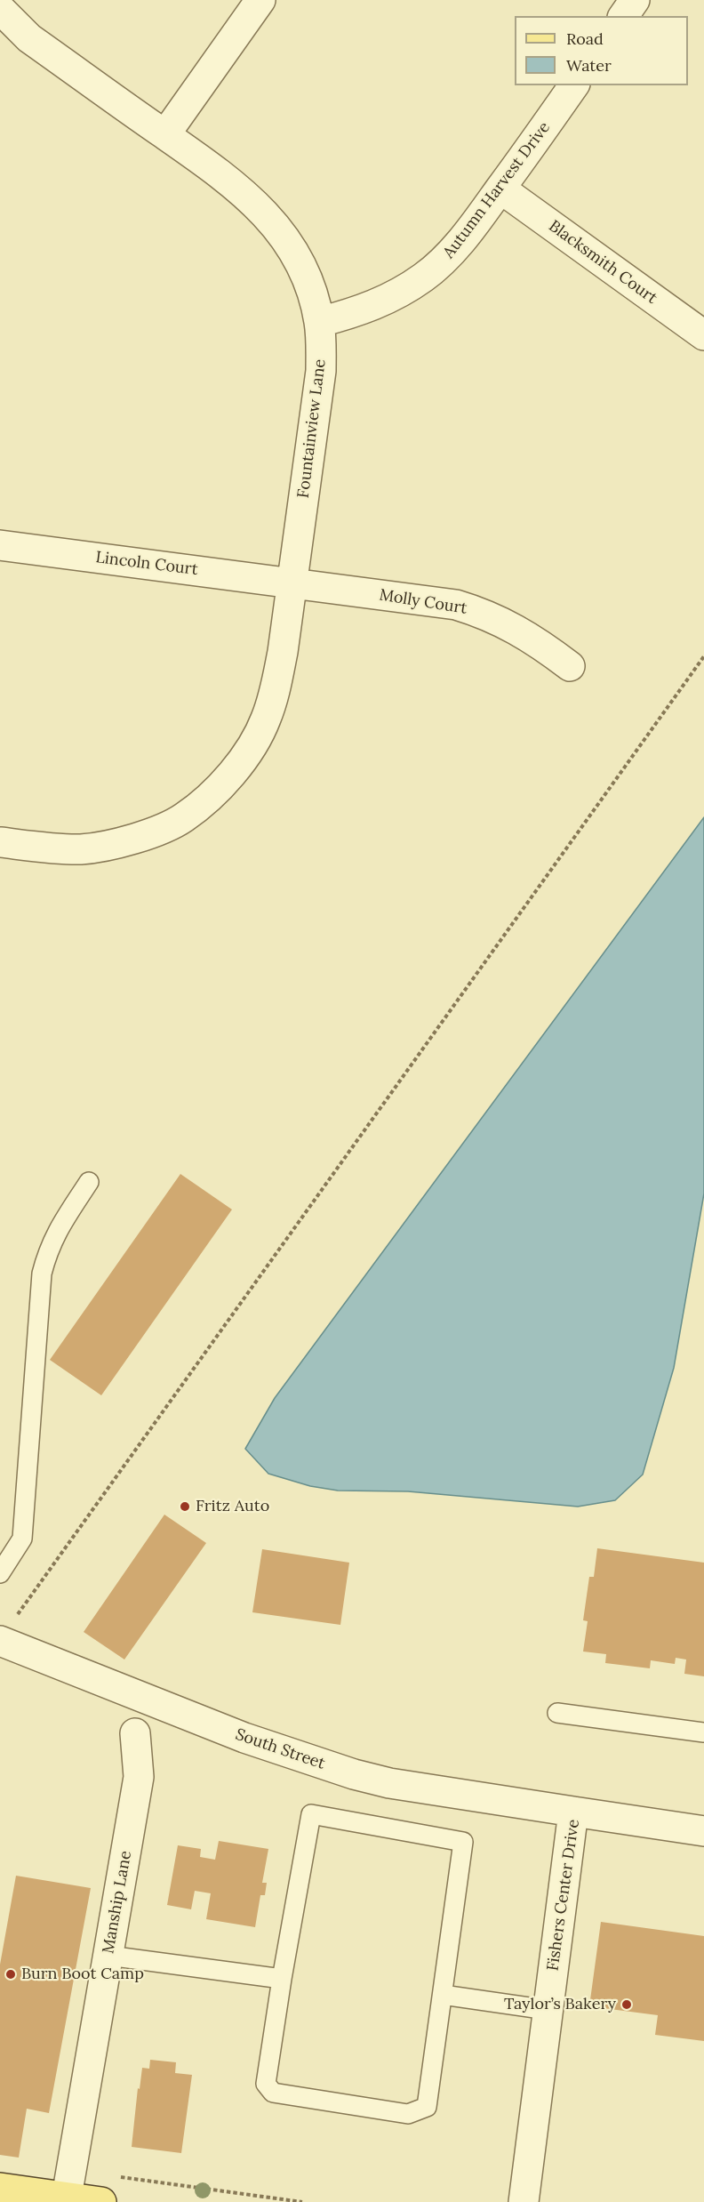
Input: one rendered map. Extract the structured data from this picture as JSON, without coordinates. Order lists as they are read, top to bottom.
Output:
{
  "streets": {
    "street": [
      "Autumn Harvest Drive",
      "Blacksmith Court",
      "Fountainview Lane",
      "Lincoln Court",
      "Molly Court",
      "South Street",
      "Fishers Center Drive",
      "Manship Lane"
    ]
  },
  "crossings": [
    ["Autumn Harvest Drive", "Blacksmith Court"],
    ["Autumn Harvest Drive", "Fountainview Lane"],
    ["Fountainview Lane", "Lincoln Court"],
    ["Fountainview Lane", "Molly Court"],
    ["Lincoln Court", "Molly Court"],
    ["South Street", "Fishers Center Drive"]
  ],
  "places": ["Fritz Auto", "Burn Boot Camp", "Taylor’s Bakery"],
  "legend": ["Road", "Water"]
}
